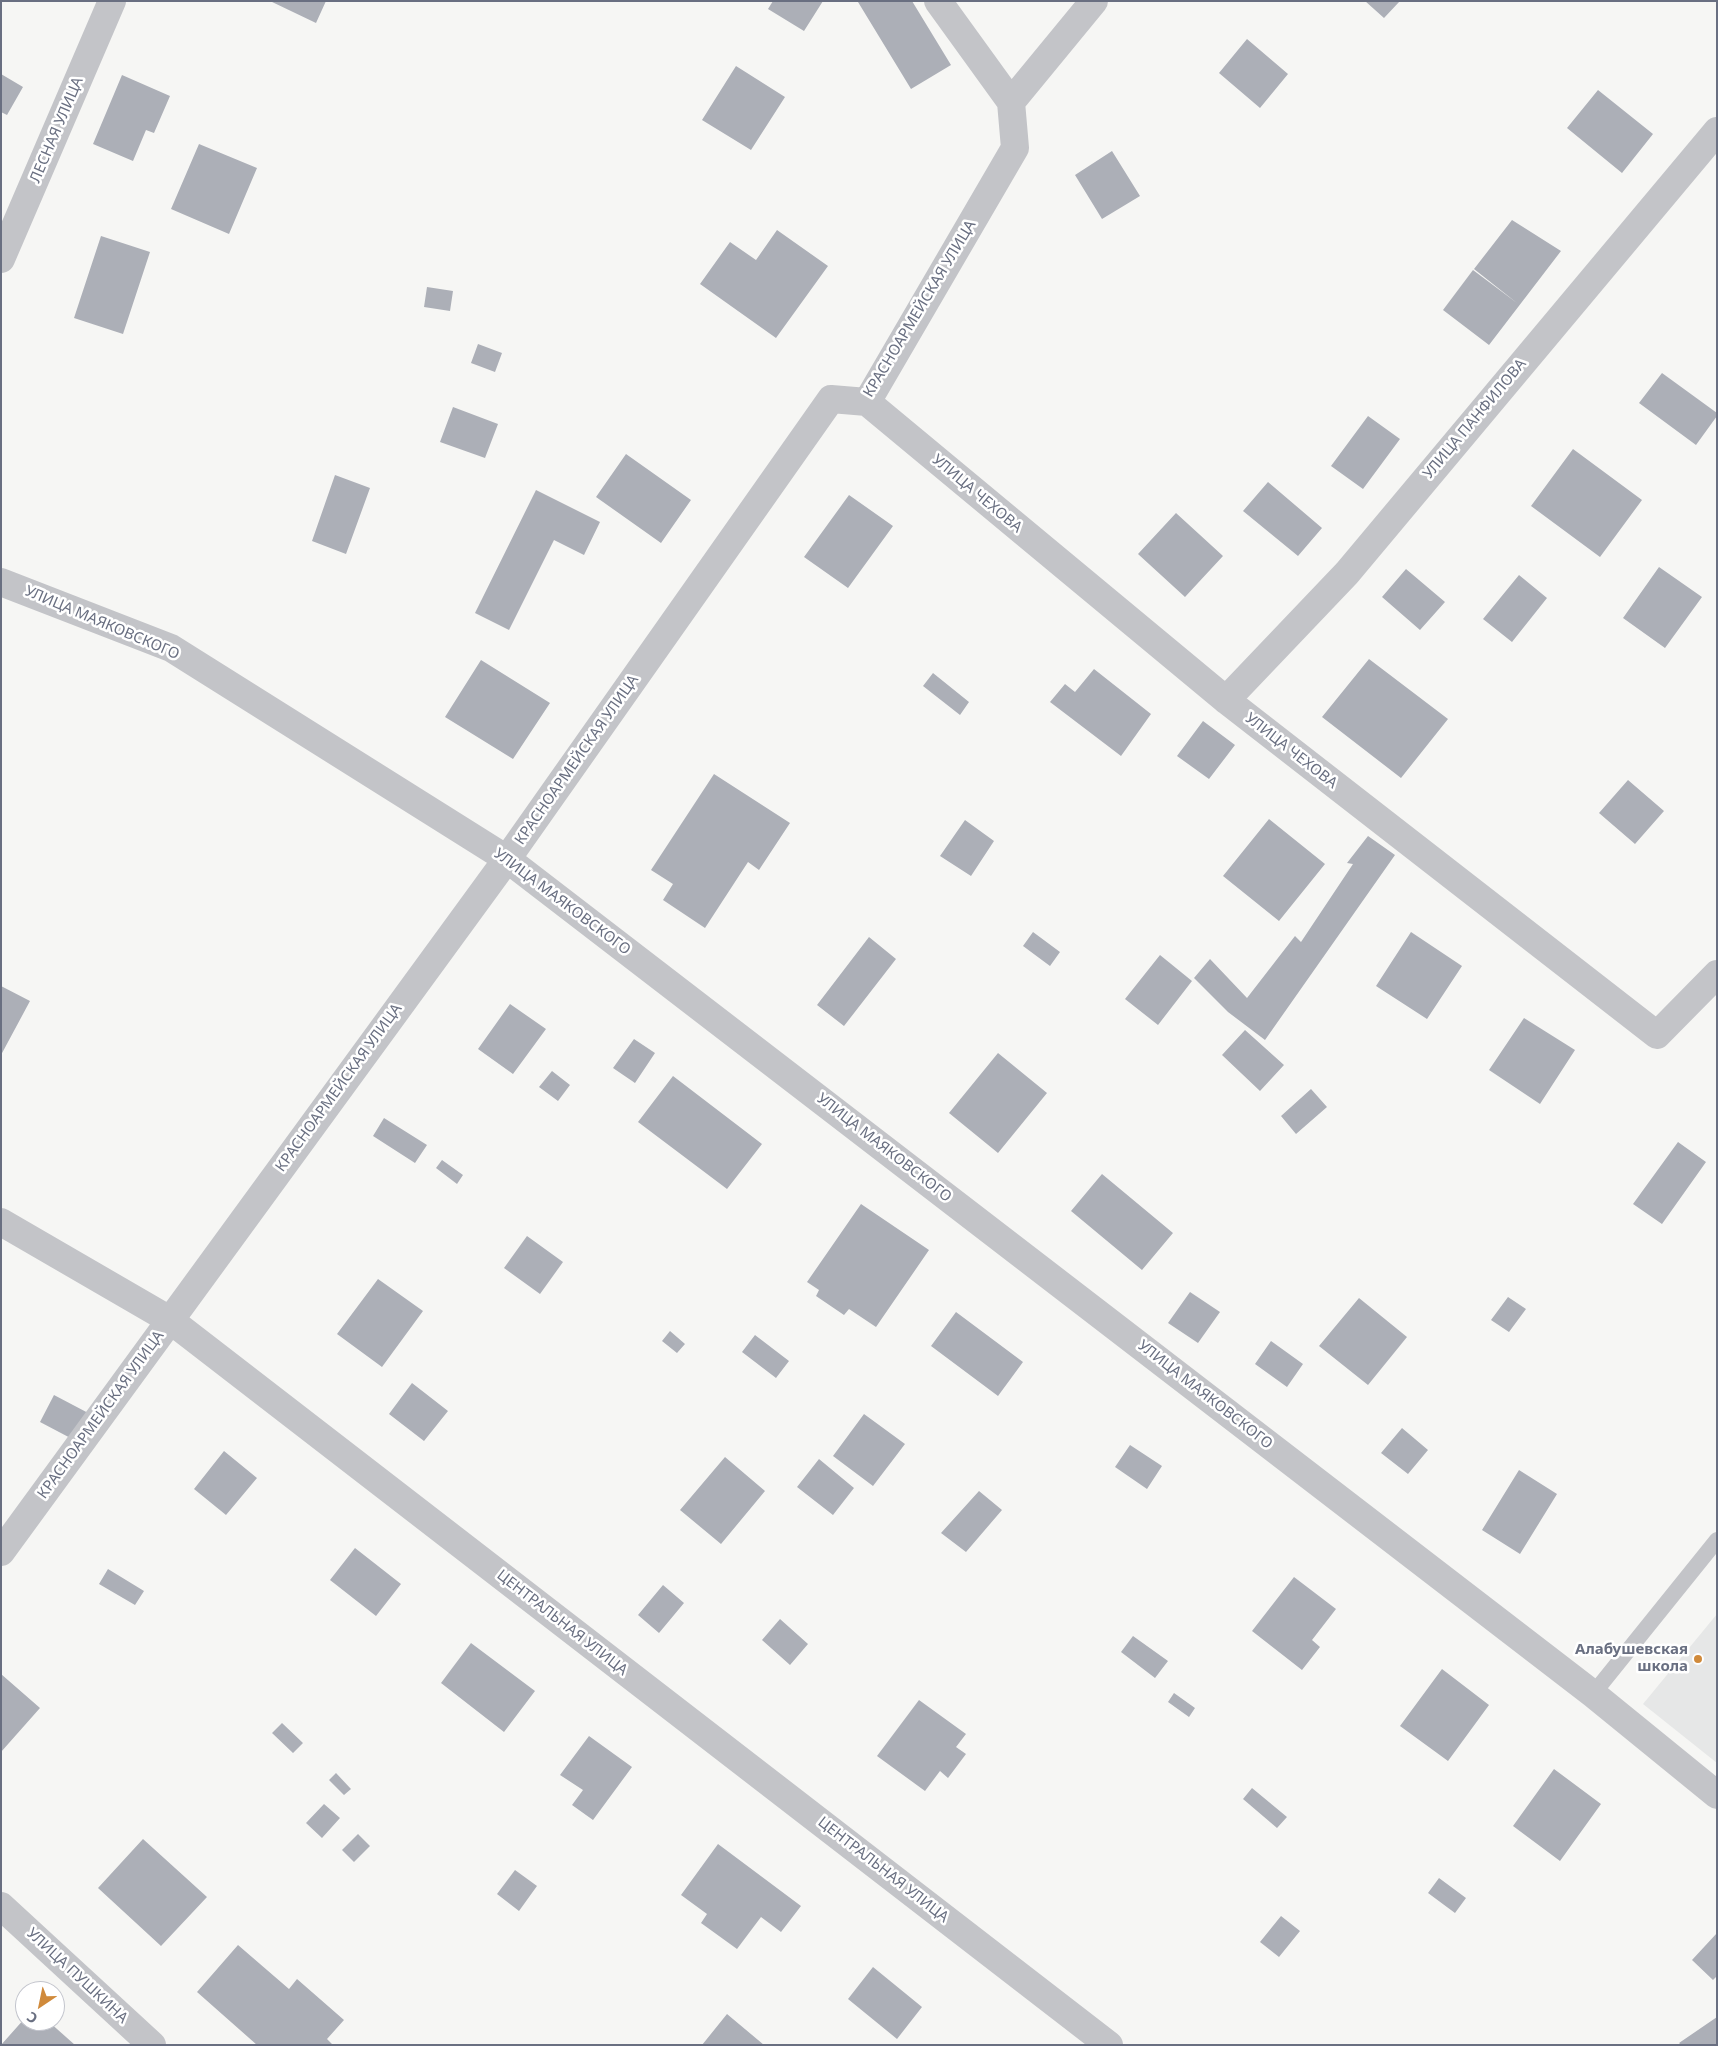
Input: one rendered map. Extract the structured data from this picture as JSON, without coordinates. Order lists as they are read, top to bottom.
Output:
{
  "streets": {
    "street": [
      "ЛЕСНАЯ УЛИЦА",
      "КРАСНОАРМЕЙСКАЯ УЛИЦА",
      "УЛИЦА ПАНФИЛОВА",
      "УЛИЦА ЧЕХОВА",
      "УЛИЦА МАЯКОВСКОГО",
      "ЦЕНТРАЛЬНАЯ УЛИЦА",
      "УЛИЦА ПУШКИНА"
    ]
  },
  "crossings": [
    ["КРАСНОАРМЕЙСКАЯ УЛИЦА", "УЛИЦА ЧЕХОВА"],
    ["КРАСНОАРМЕЙСКАЯ УЛИЦА", "УЛИЦА МАЯКОВСКОГО"],
    ["КРАСНОАРМЕЙСКАЯ УЛИЦА", "ЦЕНТРАЛЬНАЯ УЛИЦА"],
    ["УЛИЦА ПАНФИЛОВА", "УЛИЦА ЧЕХОВА"]
  ],
  "places": ["Алабушевская школа"],
  "north": "bottom left"
}
